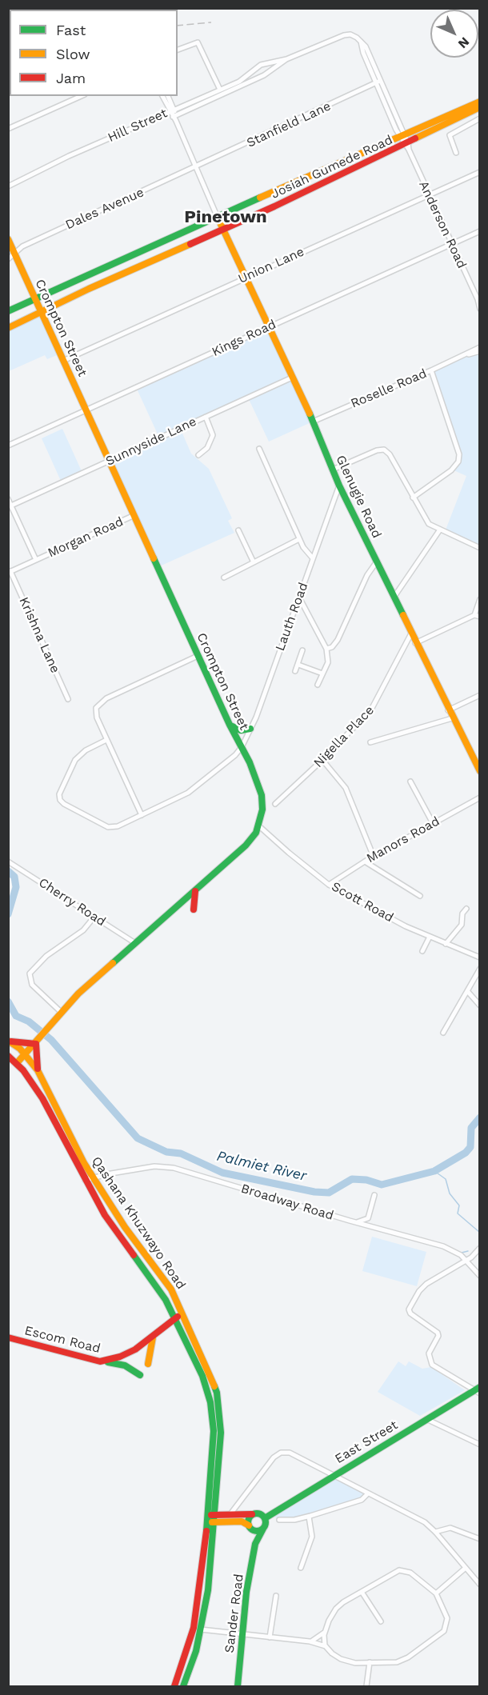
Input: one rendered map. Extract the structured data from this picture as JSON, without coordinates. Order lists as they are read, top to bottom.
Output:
{
  "streets": {
    "main road": [
      "Josiah Gumede Road",
      "Crompton Street",
      "Glenugie Road",
      "Qashana Khuzwayo Road",
      "Escom Road",
      "East Street",
      "Sander Road"
    ],
    "street": [
      "Stanfield Lane",
      "Hill Street",
      "Dales Avenue",
      "Anderson Road",
      "Union Lane",
      "Kings Road",
      "Roselle Road",
      "Sunnyside Lane",
      "Morgan Road",
      "Lauth Road",
      "Krishna Lane",
      "Nigella Place",
      "Manors Road",
      "Cherry Road",
      "Scott Road",
      "Broadway Road"
    ]
  },
  "crossings": [
    ["Stanfield Lane", "Dales Avenue"],
    ["Stanfield Lane", "Anderson Road"],
    ["Hill Street", "Anderson Road"],
    ["Josiah Gumede Road", "Anderson Road"],
    ["Josiah Gumede Road", "Crompton Street"],
    ["Josiah Gumede Road", "Glenugie Road"],
    ["Dales Avenue", "Crompton Street"],
    ["Anderson Road", "Union Lane"],
    ["Anderson Road", "Kings Road"],
    ["Union Lane", "Crompton Street"],
    ["Union Lane", "Glenugie Road"],
    ["Crompton Street", "Kings Road"],
    ["Crompton Street", "Sunnyside Lane"],
    ["Crompton Street", "Morgan Road"],
    ["Crompton Street", "Lauth Road"],
    ["Crompton Street", "Cherry Road"],
    ["Crompton Street", "Scott Road"],
    ["Crompton Street", "Qashana Khuzwayo Road"],
    ["Kings Road", "Glenugie Road"],
    ["Roselle Road", "Glenugie Road"],
    ["Sunnyside Lane", "Glenugie Road"],
    ["Glenugie Road", "Lauth Road"],
    ["Glenugie Road", "Nigella Place"],
    ["Morgan Road", "Krishna Lane"],
    ["Manors Road", "Scott Road"],
    ["Broadway Road", "Qashana Khuzwayo Road"],
    ["Qashana Khuzwayo Road", "Escom Road"],
    ["East Street", "Sander Road"]
  ],
  "districts": ["Pinetown"],
  "water": ["Palmiet River"],
  "legend": ["Fast", "Slow", "Jam"],
  "north": "bottom right"
}
